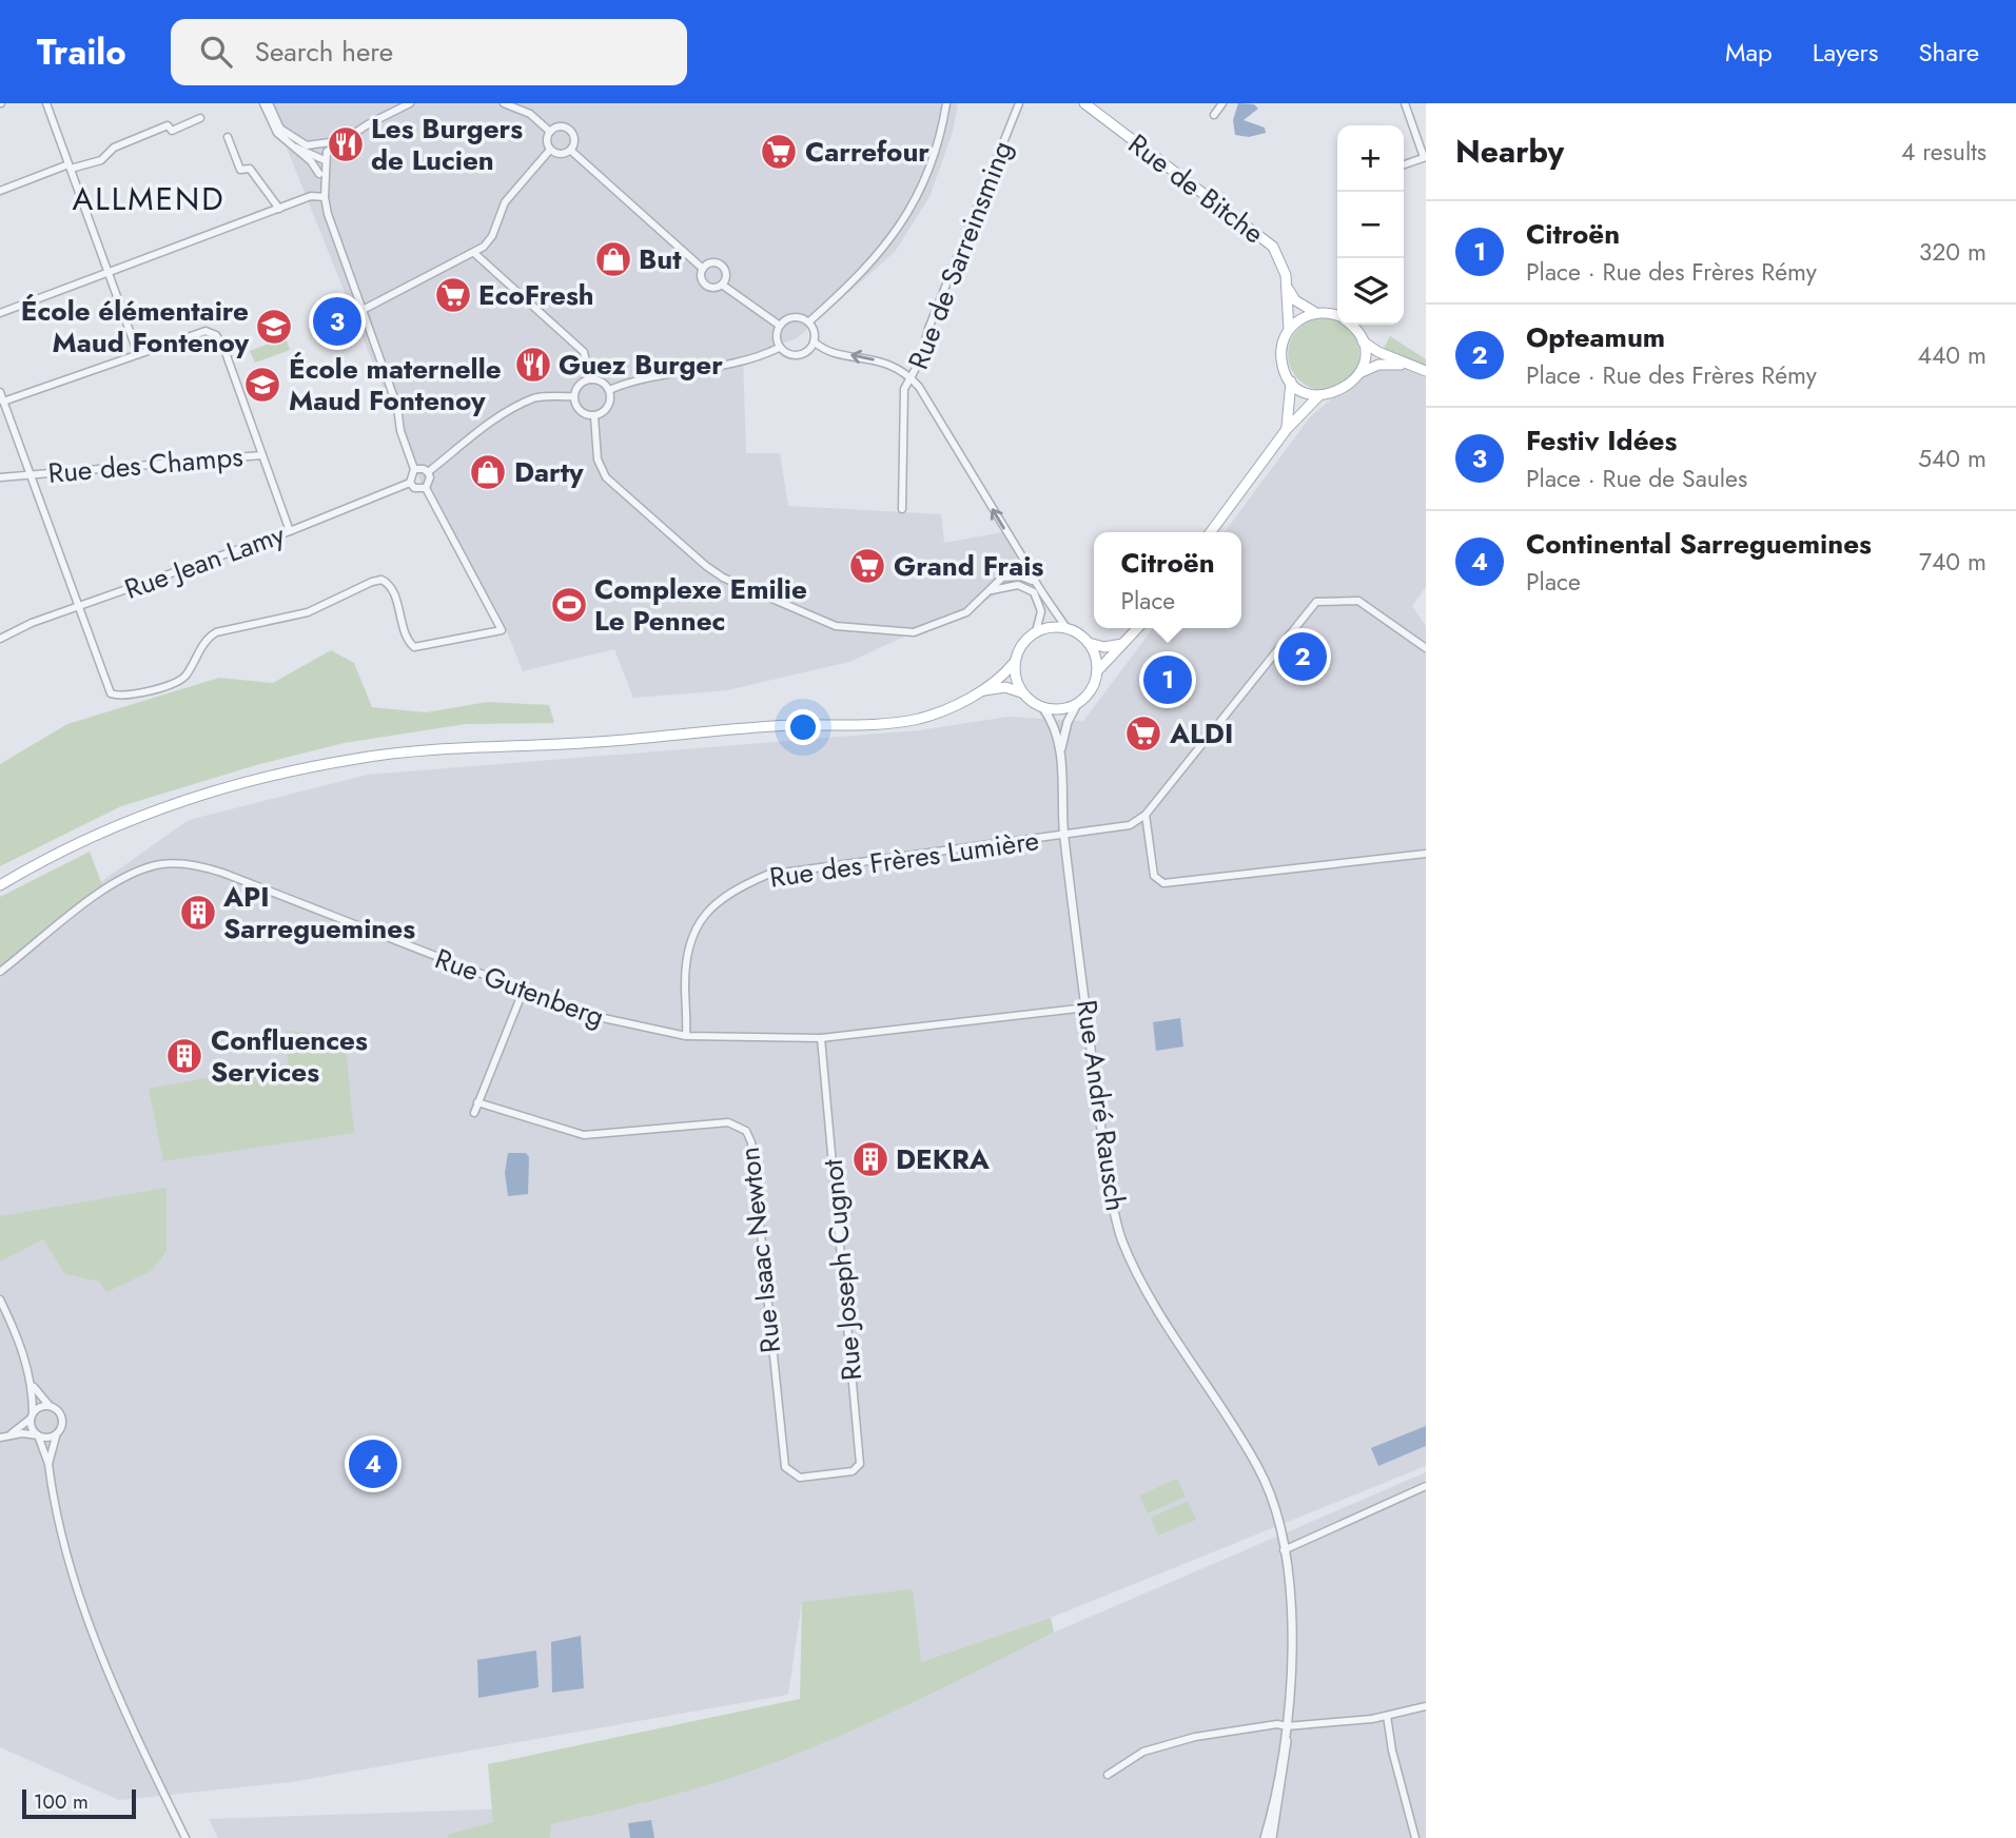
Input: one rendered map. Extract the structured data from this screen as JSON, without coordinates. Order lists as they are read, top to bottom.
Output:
{
  "streets": {
    "main road": ["Rue de Bitche"],
    "street": [
      "Rue de Sarreinsming",
      "Rue des Champs",
      "Rue Jean Lamy",
      "Rue des Frères Lumière",
      "Rue Gutenberg",
      "Rue André Rausch",
      "Rue Isaac Newton",
      "Rue Joseph Cugnot"
    ]
  },
  "crossings": [
    ["Rue de Sarreinsming", "Rue André Rausch"],
    ["Rue des Frères Lumière", "Rue Gutenberg"],
    ["Rue des Frères Lumière", "Rue André Rausch"],
    ["Rue Gutenberg", "Rue André Rausch"],
    ["Rue Gutenberg", "Rue Joseph Cugnot"],
    ["Rue Isaac Newton", "Rue Joseph Cugnot"]
  ],
  "one_way": ["Rue de Sarreinsming"],
  "districts": ["ALLMEND"],
  "places": {
    "restaurant": ["Les Burgers de Lucien", "Guez Burger"],
    "supermarket": [
      "Carrefour",
      "EcoFresh",
      "Grand Frais",
      "ALDI"
    ],
    "shop": ["But", "Darty"],
    "school or university": ["École élémentaire Maud Fontenoy", "École maternelle Maud Fontenoy"],
    "sports": ["Complexe Emilie Le Pennec"],
    "building": ["API Sarreguemines", "Confluences Services", "DEKRA"]
  },
  "scale_bar": "100 m",
  "page": {
    "header": "Trailo",
    "search": "Search here",
    "nav": ["Map", "Layers", "Share"],
    "heading": ["Nearby", "4 results"],
    "map_buttons": ["+", "−"],
    "list": [
      {
        "mark": "1",
        "name": "Citroën",
        "note": "Place · Rue des Frères Rémy",
        "value": "320 m"
      },
      {
        "mark": "2",
        "name": "Opteamum",
        "note": "Place · Rue des Frères Rémy",
        "value": "440 m"
      },
      {
        "mark": "3",
        "name": "Festiv Idées",
        "note": "Place · Rue de Saules",
        "value": "540 m"
      },
      {
        "mark": "4",
        "name": "Continental Sarreguemines",
        "note": "Place",
        "value": "740 m"
      }
    ],
    "pins": [
      "3",
      "2",
      "1",
      "4"
    ],
    "popup": ["Citroën", "Place"],
    "scale": "100 m"
  }
}
